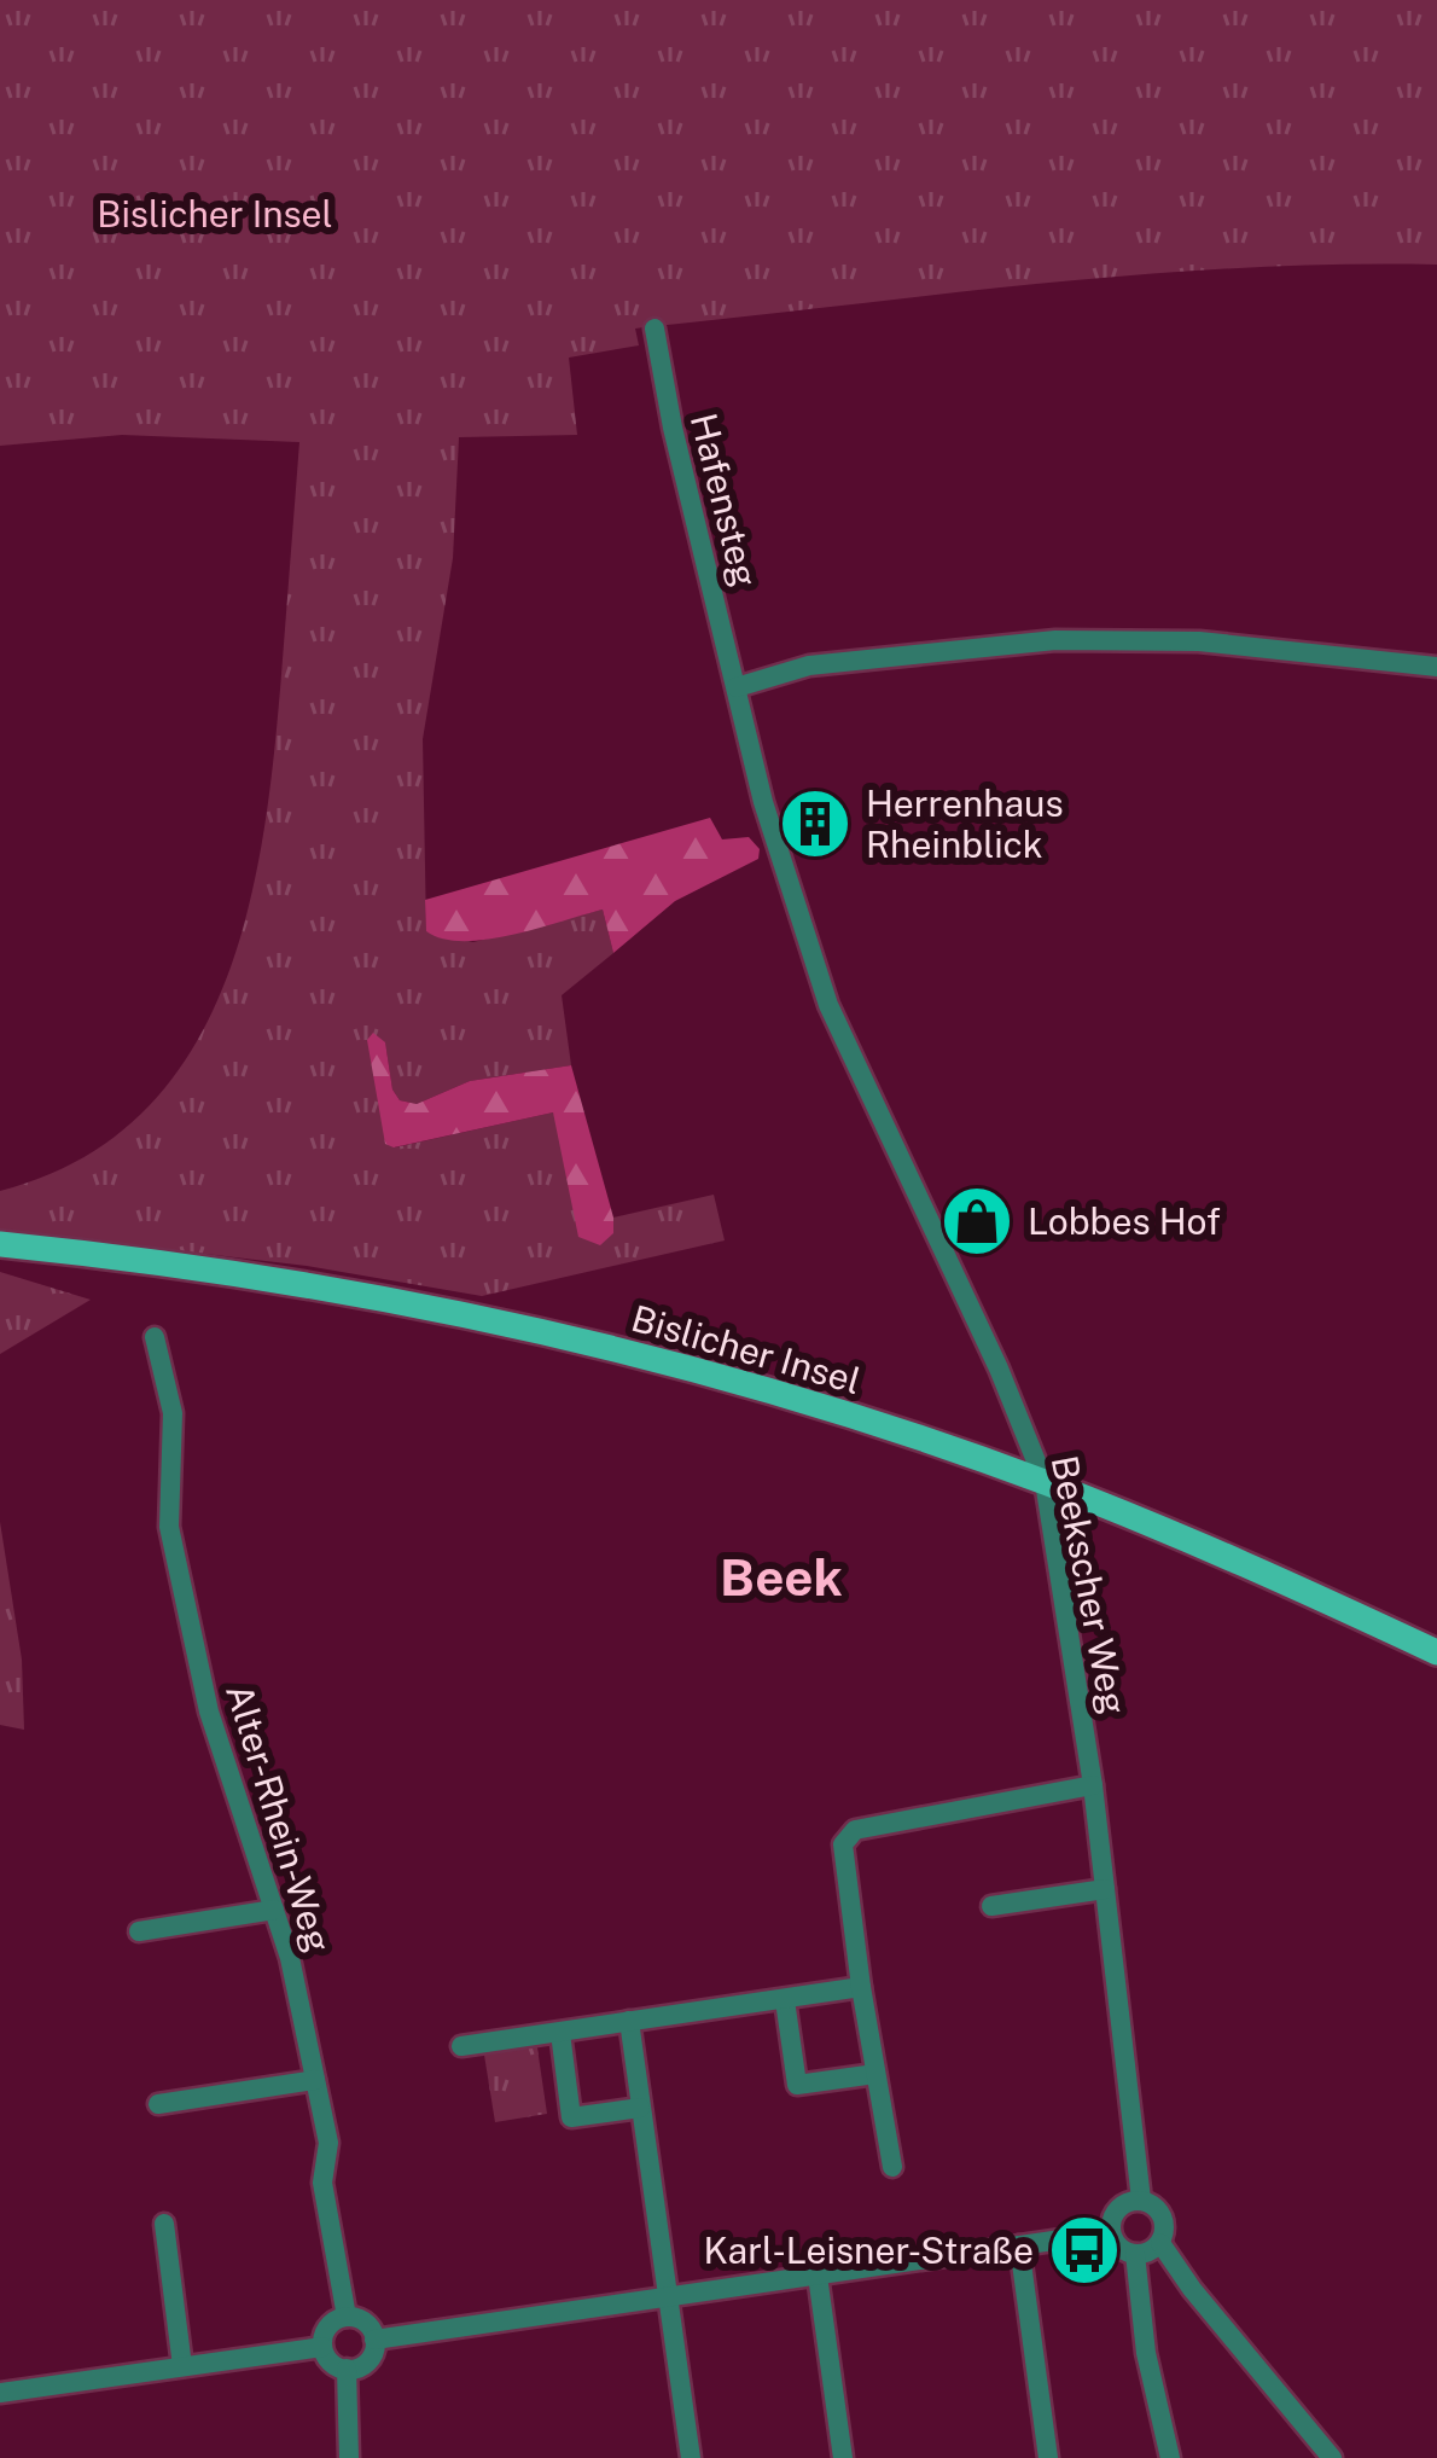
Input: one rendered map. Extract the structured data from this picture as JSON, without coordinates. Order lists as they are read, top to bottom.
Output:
{
  "streets": {
    "main road": ["Bislicher Insel"],
    "street": ["Hafensteg", "Beekscher Weg", "Alter-Rhein-Weg"]
  },
  "crossings": [
    ["Hafensteg", "Beekscher Weg"],
    ["Bislicher Insel", "Beekscher Weg"]
  ],
  "districts": ["Beek"],
  "parks": ["Bislicher Insel"],
  "places": {
    "building": ["Herrenhaus Rheinblick"],
    "shop": ["Lobbes Hof"],
    "bus stop": ["Karl-Leisner-Straße"]
  }
}
